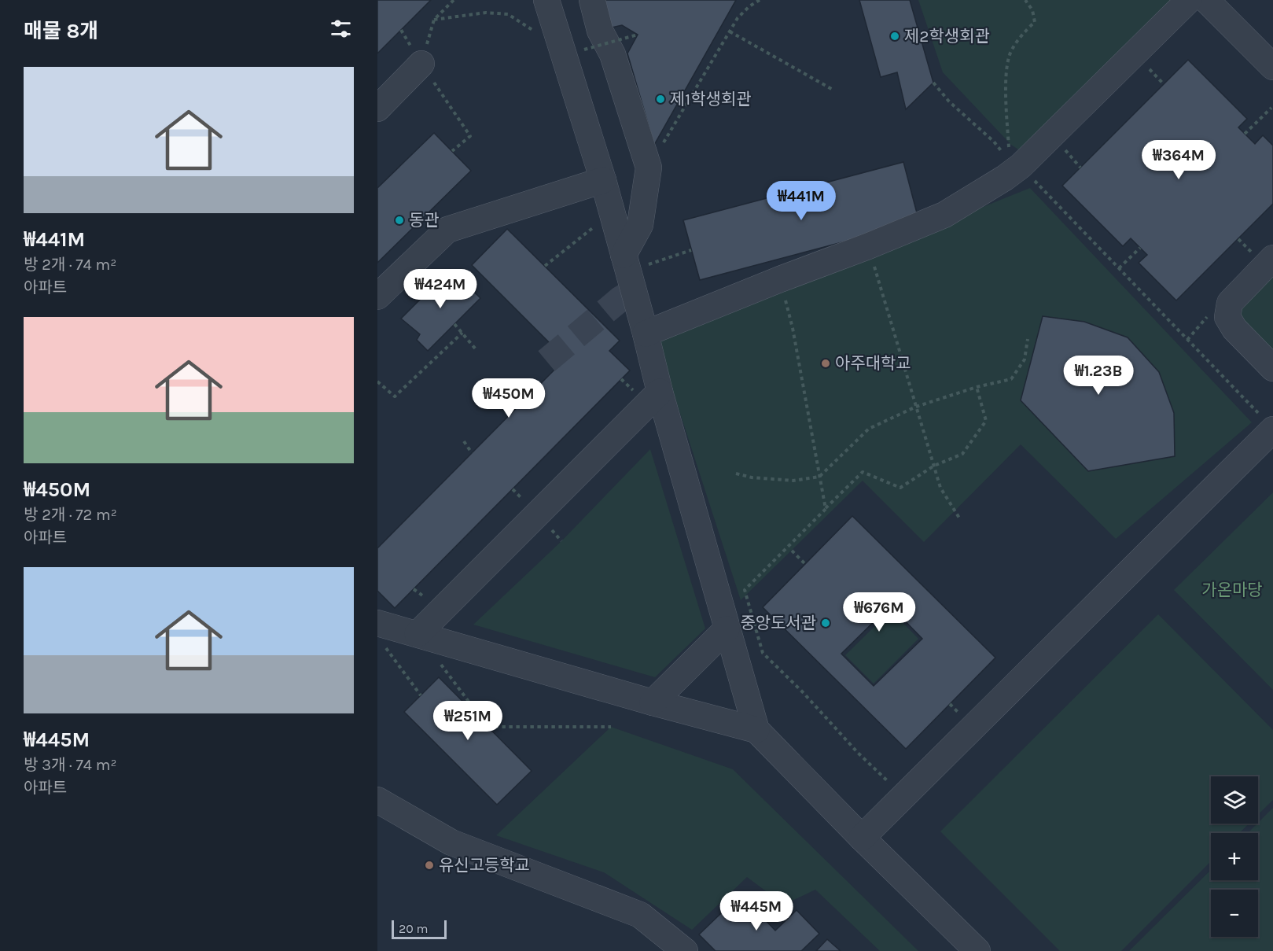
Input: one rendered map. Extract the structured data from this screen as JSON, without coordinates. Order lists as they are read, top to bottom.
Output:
{
  "parks": ["가온마당"],
  "places": [
    "제2학생회관",
    "제1학생회관",
    "동관",
    "아주대학교",
    "중앙도서관",
    "유신고등학교"
  ],
  "scale_bar": "20 m",
  "page": {
    "heading": "매물 8개",
    "list": [
      {
        "name": "₩441M",
        "note": "방 2개 · 74 m² · 아파트"
      },
      {
        "name": "₩450M",
        "note": "방 2개 · 72 m² · 아파트"
      },
      {
        "name": "₩445M",
        "note": "방 3개 · 74 m² · 아파트"
      }
    ],
    "price": [
      "₩364M",
      "₩441M",
      "₩424M",
      "₩1.23B",
      "₩450M",
      "₩676M",
      "₩251M",
      "₩445M"
    ],
    "map_buttons": ["+", "−"],
    "scale": "20 m"
  }
}
